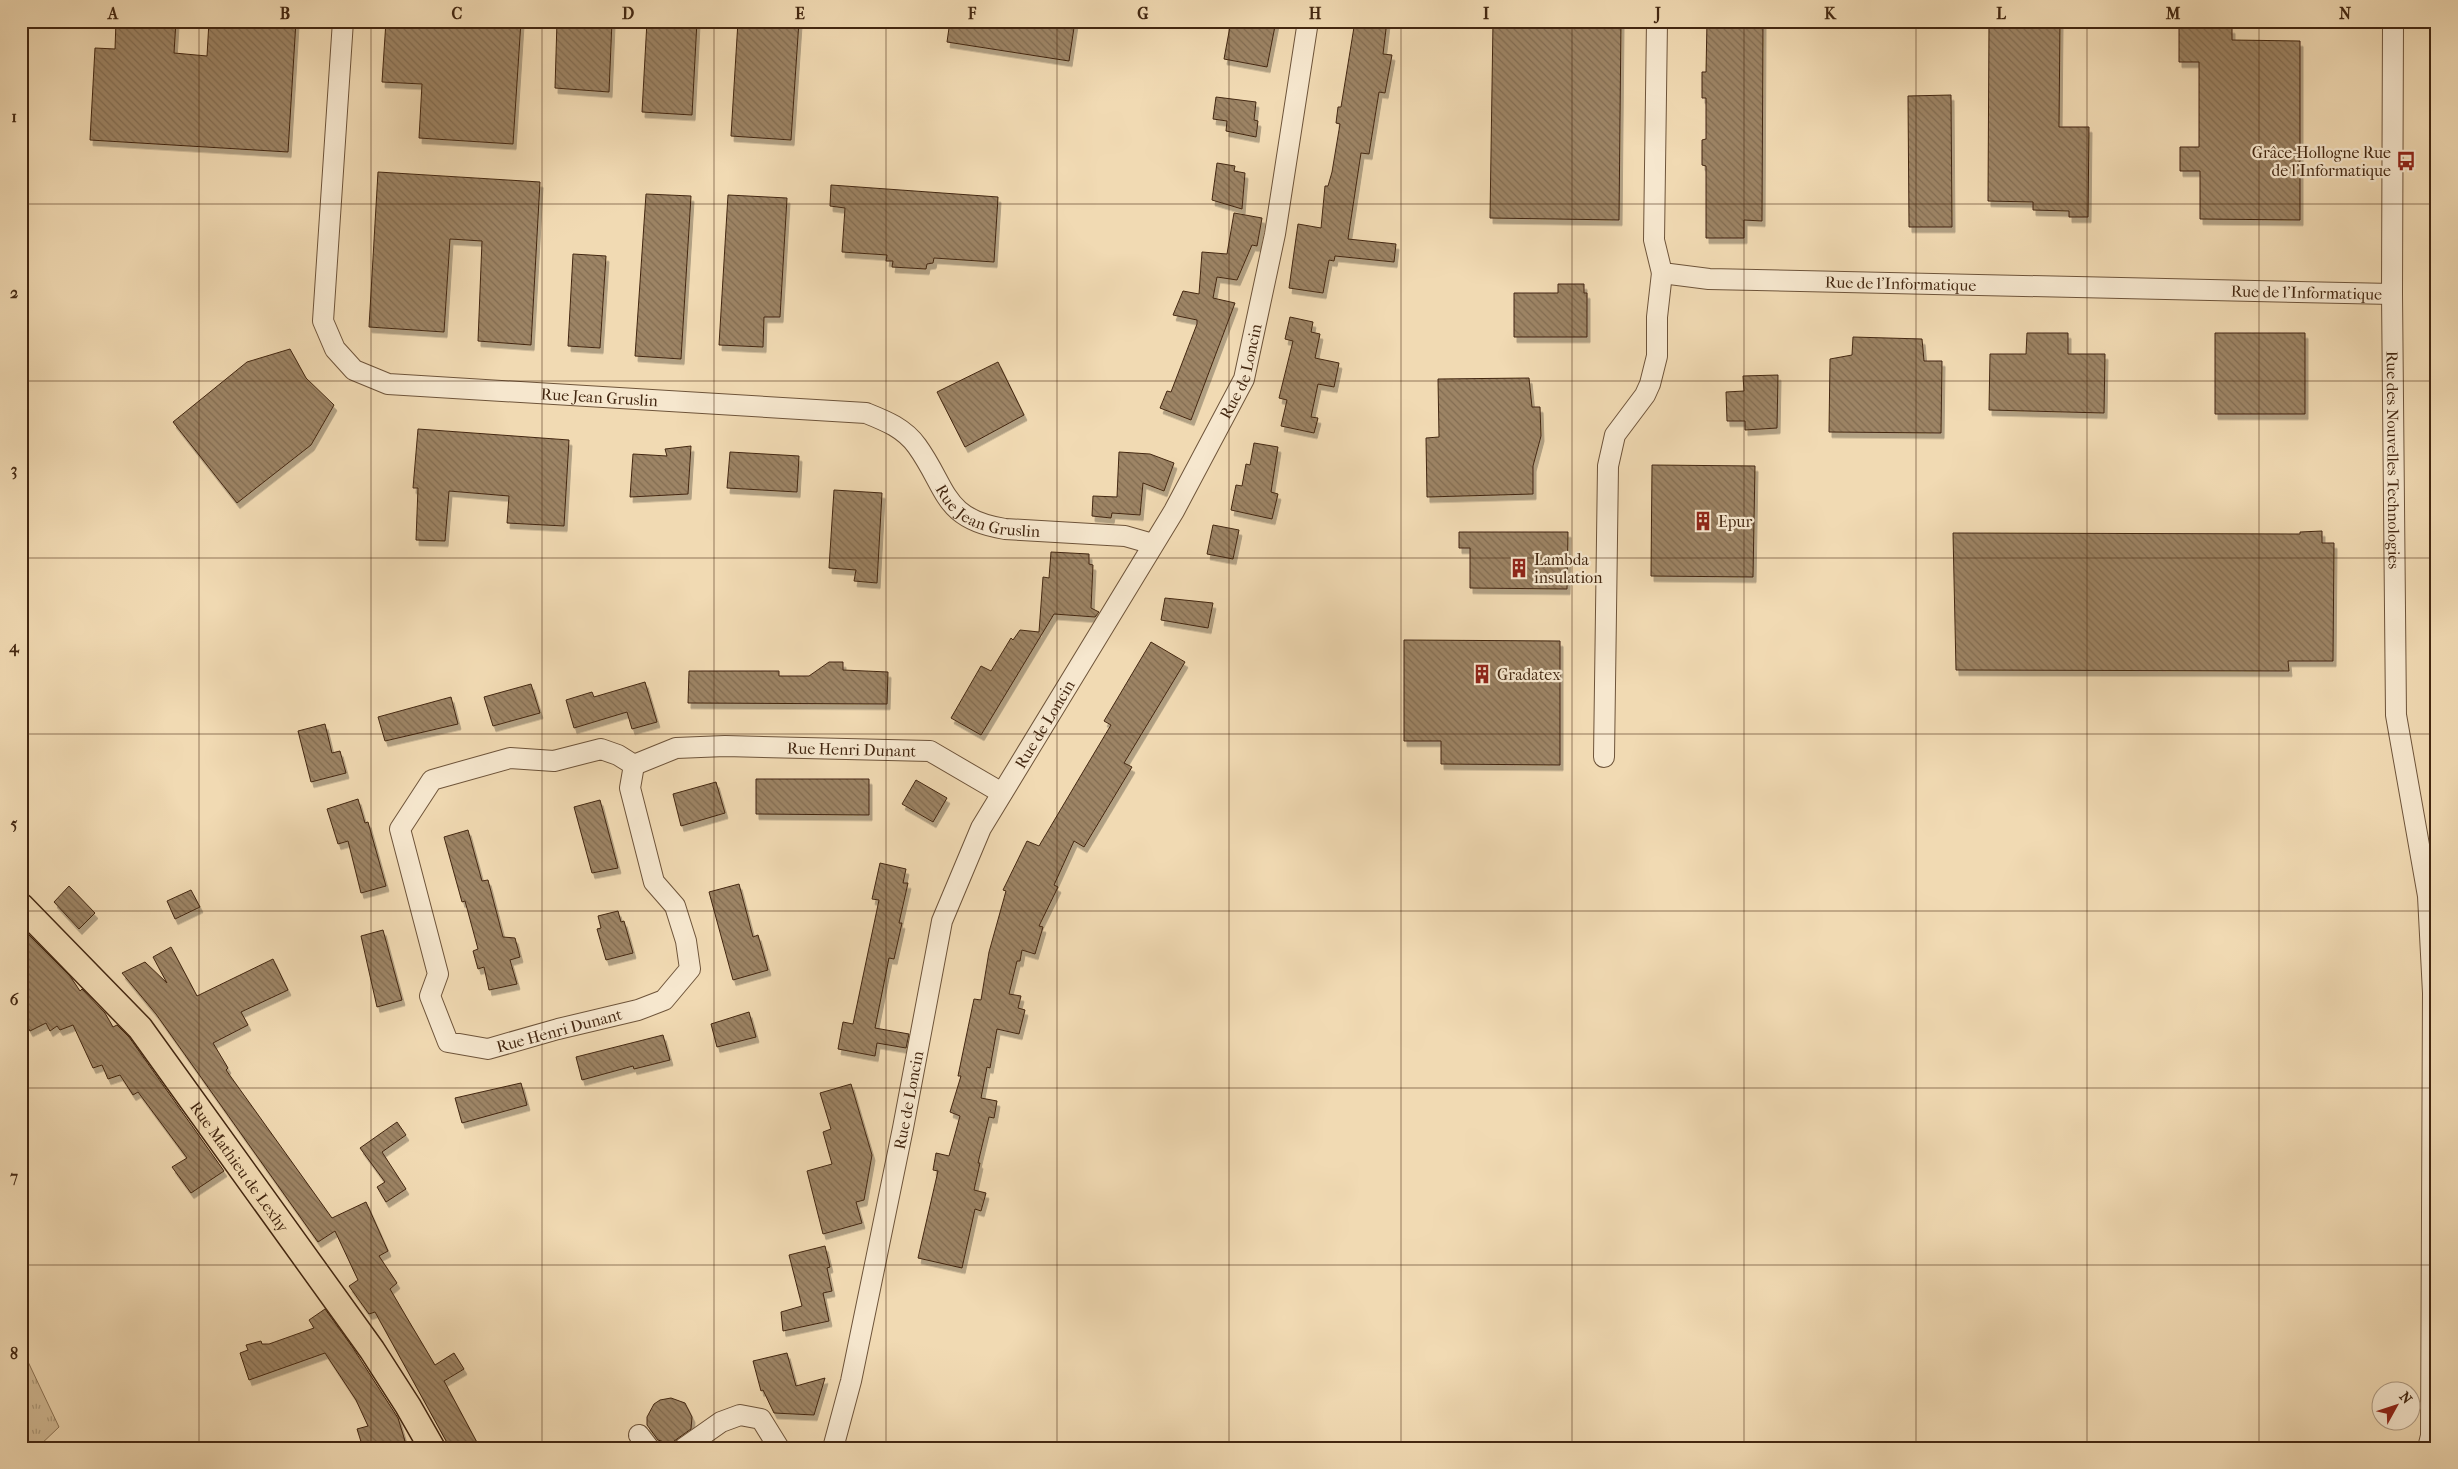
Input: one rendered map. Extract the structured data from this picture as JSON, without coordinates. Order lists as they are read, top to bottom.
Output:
{
  "streets": {
    "main road": ["Rue Mathieu de Lexhy"],
    "street": [
      "Rue de l'Informatique",
      "Rue de Loncin",
      "Rue Jean Gruslin",
      "Rue des Nouvelles Technologies",
      "Rue Henri Dunant"
    ]
  },
  "crossings": [
    ["Rue de l'Informatique", "Rue des Nouvelles Technologies"],
    ["Rue de Loncin", "Rue Jean Gruslin"],
    ["Rue de Loncin", "Rue Henri Dunant"]
  ],
  "places": {
    "bus stop": ["Grâce-Hollogne Rue de l'Informatique"],
    "building": ["Epur", "Lambda insulation", "Gradatex"]
  },
  "north": "top right",
  "grid": {
    "columns": [
      "A",
      "B",
      "C",
      "D",
      "E",
      "F",
      "G",
      "H",
      "I",
      "J",
      "K",
      "L",
      "M",
      "N"
    ],
    "rows": [
      "1",
      "2",
      "3",
      "4",
      "5",
      "6",
      "7",
      "8"
    ]
  }
}
